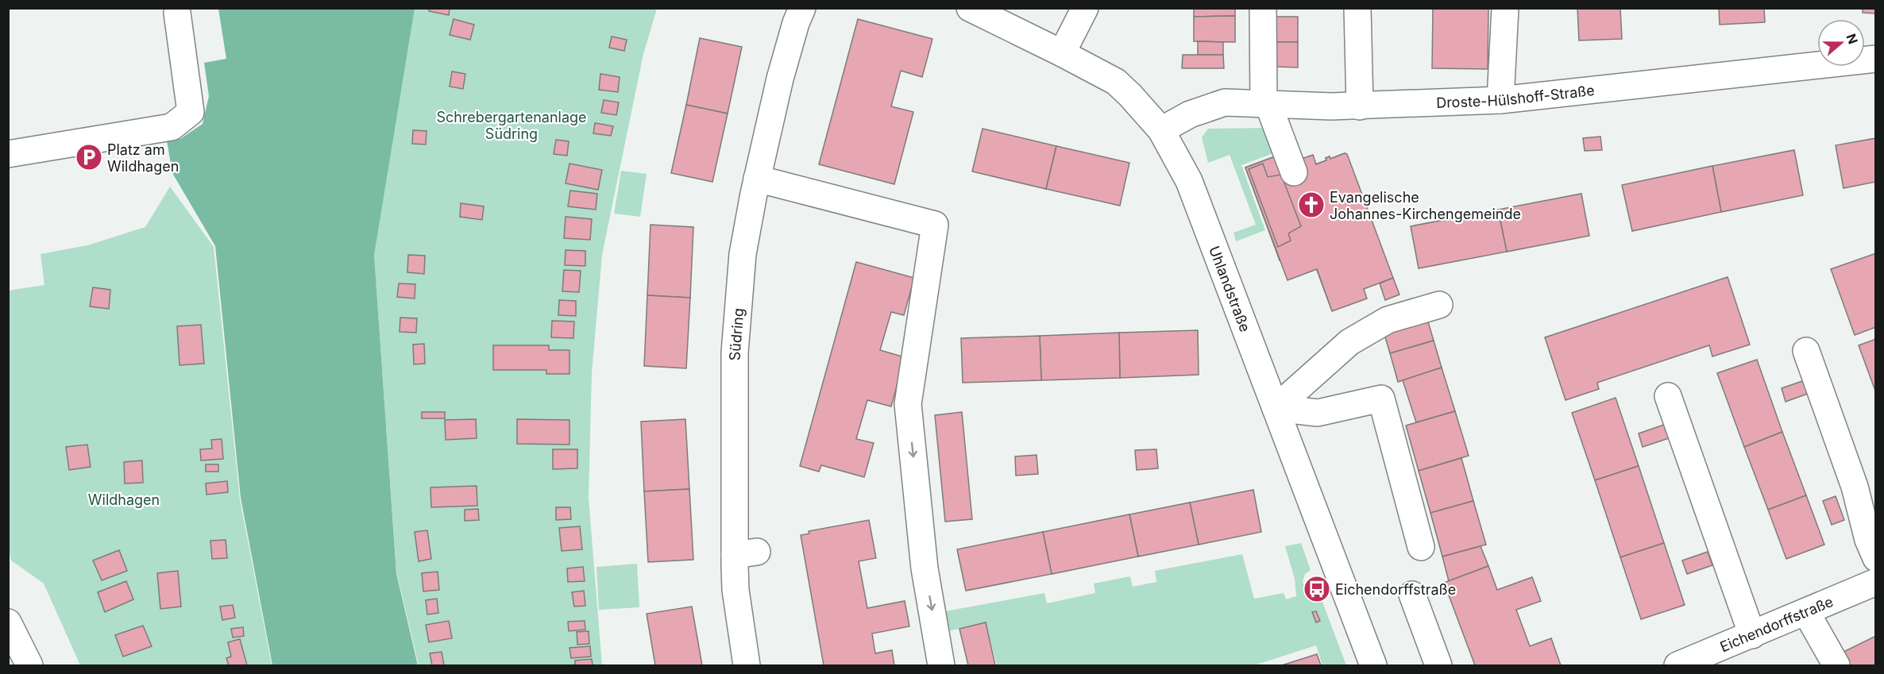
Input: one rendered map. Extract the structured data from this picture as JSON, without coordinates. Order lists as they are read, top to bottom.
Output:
{
  "streets": {
    "street": [
      "Droste-Hülshoff-Straße",
      "Uhlandstraße",
      "Südring",
      "Eichendorffstraße"
    ]
  },
  "crossings": [
    ["Droste-Hülshoff-Straße", "Uhlandstraße"]
  ],
  "parks": ["Schrebergartenanlage Südring", "Wildhagen"],
  "places": {
    "parking": ["Platz am Wildhagen"],
    "church": ["Evangelische Johannes-Kirchengemeinde"],
    "bus stop": ["Eichendorffstraße"]
  },
  "north": "right"
}
